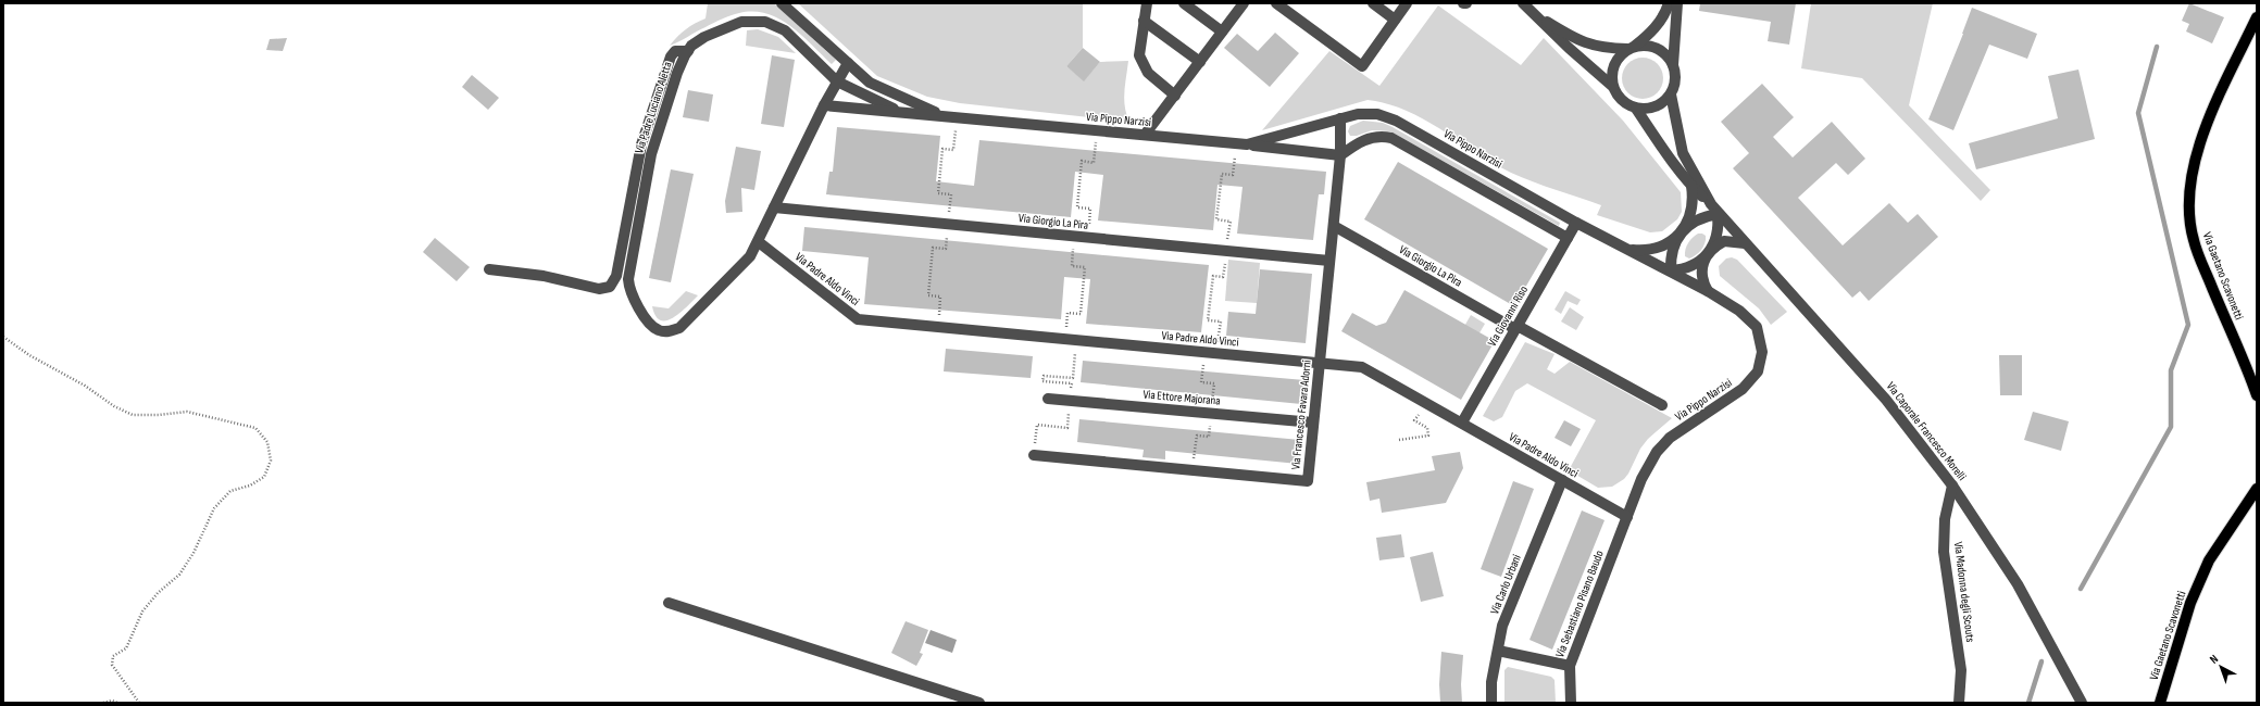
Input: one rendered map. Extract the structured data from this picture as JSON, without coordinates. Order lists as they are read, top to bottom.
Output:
{
  "streets": {
    "main road": ["Via Gaetano Scavonetti"],
    "street": [
      "Via Padre Luciano Aletta",
      "Via Pippo Narzisi",
      "Via Giorgio La Pira",
      "Via Padre Aldo Vinci",
      "Via Giovanni Riso",
      "Via Ettore Majorana",
      "Via Francesco Favara Adorni",
      "Via Caporale Francesco Morelli",
      "Via Carlo Urbani",
      "Via Madonna degli Scouts",
      "Via Sebastiano Pisano Baudo"
    ]
  },
  "crossings": [
    ["Via Padre Luciano Aletta", "Via Pippo Narzisi"],
    ["Via Padre Luciano Aletta", "Via Giorgio La Pira"],
    ["Via Padre Luciano Aletta", "Via Padre Aldo Vinci"],
    ["Via Pippo Narzisi", "Via Padre Aldo Vinci"],
    ["Via Pippo Narzisi", "Via Giovanni Riso"],
    ["Via Pippo Narzisi", "Via Francesco Favara Adorni"],
    ["Via Pippo Narzisi", "Via Sebastiano Pisano Baudo"],
    ["Via Giorgio La Pira", "Via Giovanni Riso"],
    ["Via Giorgio La Pira", "Via Francesco Favara Adorni"],
    ["Via Padre Aldo Vinci", "Via Giovanni Riso"],
    ["Via Padre Aldo Vinci", "Via Francesco Favara Adorni"],
    ["Via Padre Aldo Vinci", "Via Carlo Urbani"],
    ["Via Padre Aldo Vinci", "Via Sebastiano Pisano Baudo"],
    ["Via Ettore Majorana", "Via Francesco Favara Adorni"],
    ["Via Caporale Francesco Morelli", "Via Madonna degli Scouts"]
  ],
  "north": "top left"
}
